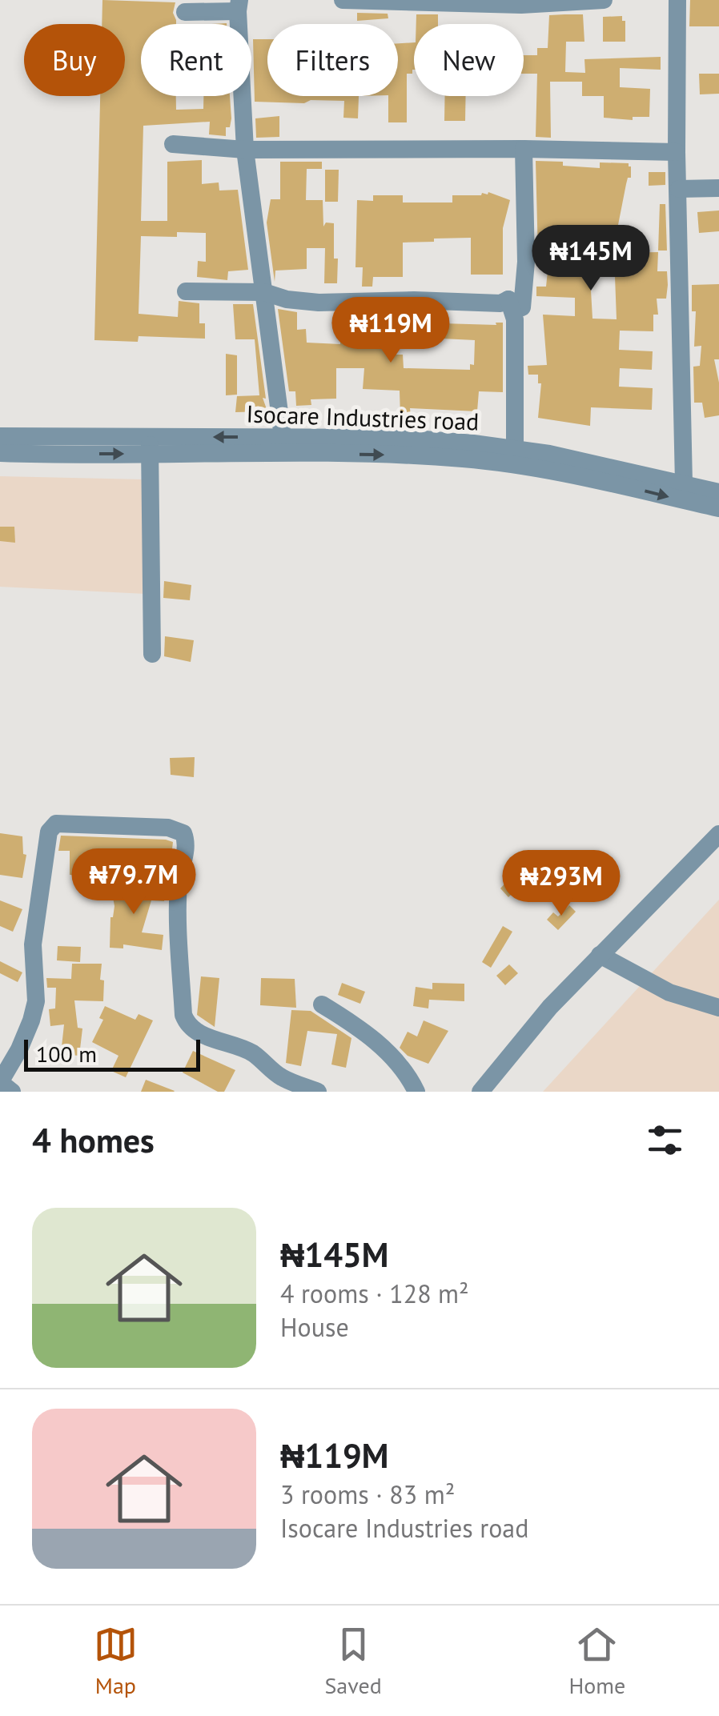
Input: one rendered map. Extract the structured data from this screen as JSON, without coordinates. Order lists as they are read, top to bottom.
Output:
{
  "streets": {
    "street": ["Isocare Industries road"]
  },
  "scale_bar": "100 m",
  "page": {
    "chip": [
      "Buy",
      "Rent",
      "Filters",
      "New"
    ],
    "price": [
      "₦145M",
      "₦119M",
      "₦79.7M",
      "₦293M"
    ],
    "scale": "100 m",
    "heading": "4 homes",
    "list": [
      {
        "name": "₦145M",
        "note": "4 rooms · 128 m² · House"
      },
      {
        "name": "₦119M",
        "note": "3 rooms · 83 m² · Isocare Industries road"
      }
    ],
    "tabs": ["Map", "Saved", "Home"]
  }
}
